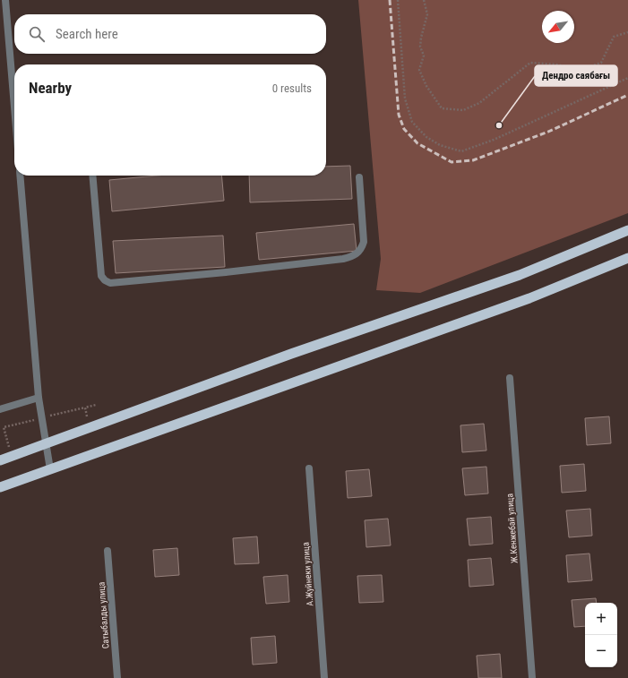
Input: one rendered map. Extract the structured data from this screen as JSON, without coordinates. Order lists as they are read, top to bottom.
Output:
{
  "streets": {
    "street": ["Ж.Кенжебай улица", "А.Жуйнеки улица", "Сатыбалды улица"]
  },
  "places": ["Дендро саябағы"],
  "north": "bottom left",
  "page": {
    "search": "Search here",
    "heading": ["Nearby", "0 results"],
    "map_buttons": ["+", "−"]
  }
}
